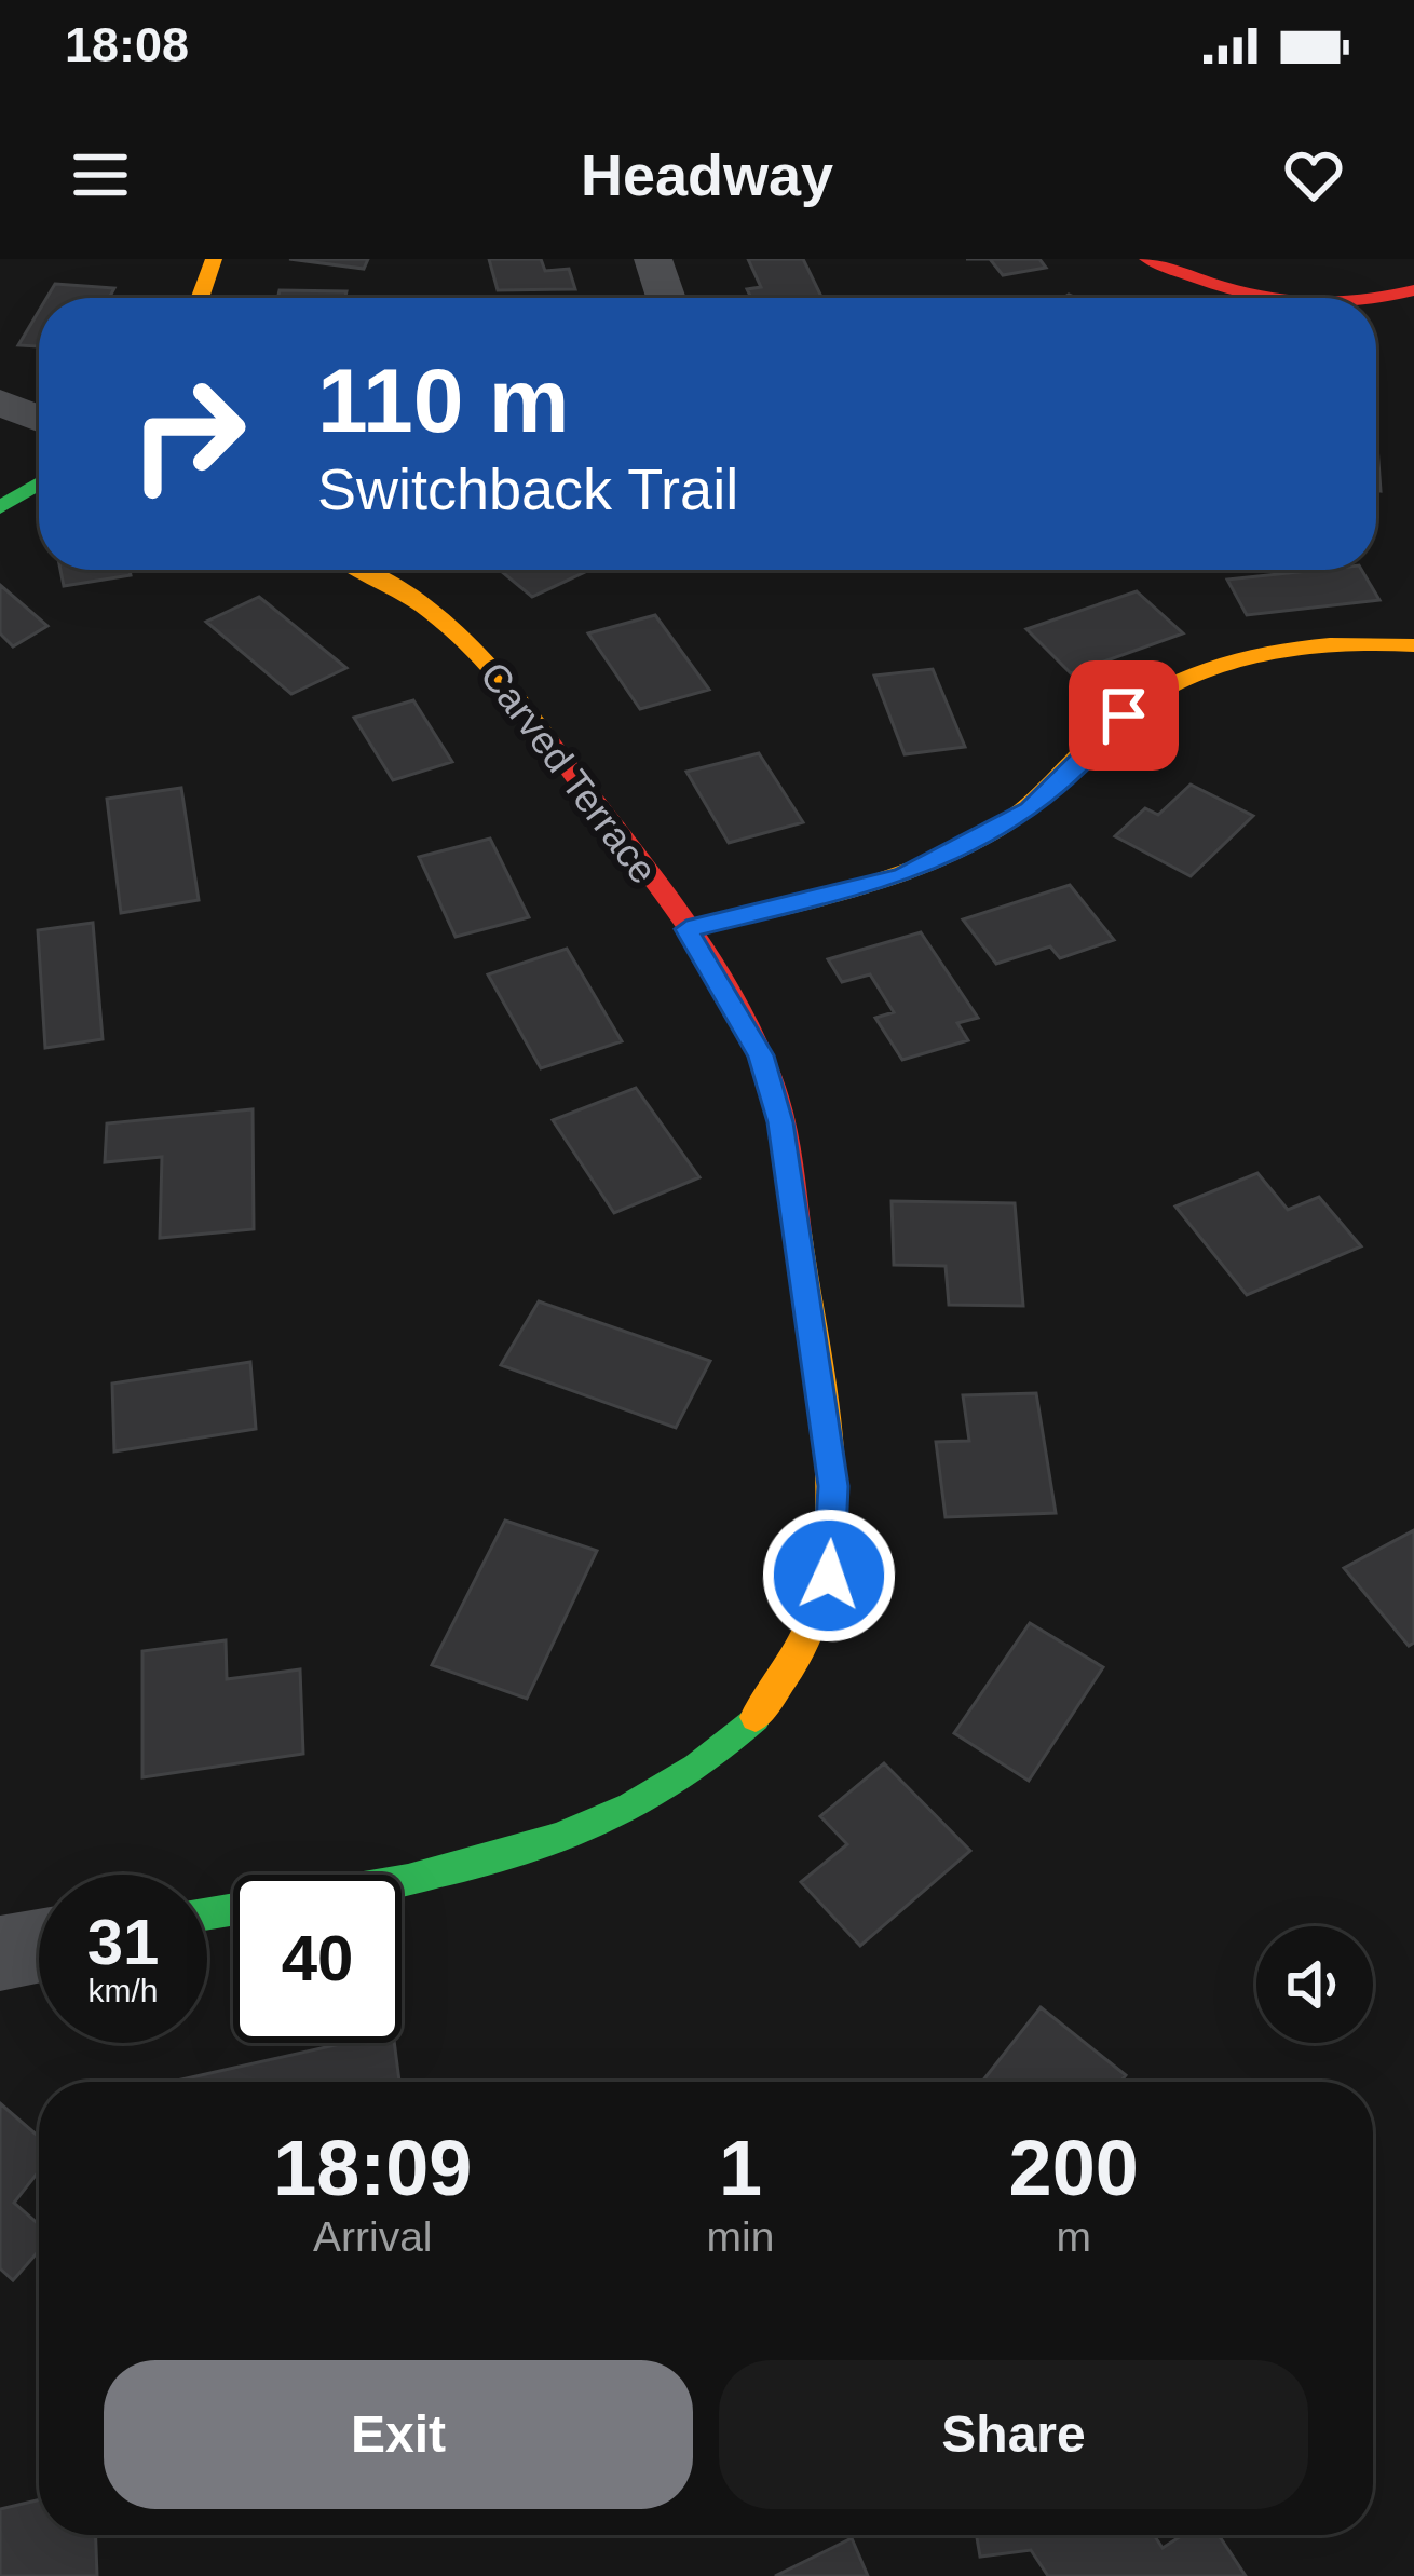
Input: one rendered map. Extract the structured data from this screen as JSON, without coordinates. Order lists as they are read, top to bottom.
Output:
{
  "streets": {
    "street": ["Carved Terrace"]
  },
  "page": {
    "status": "18:08",
    "header": "Headway",
    "turn": ["110 m", "Switchback Trail"],
    "speed": "31 km/h",
    "limit": "40",
    "eta": [
      "18:09",
      "Arrival",
      "1",
      "min",
      "200",
      "m"
    ],
    "buttons": ["Exit", "Share"]
  }
}
